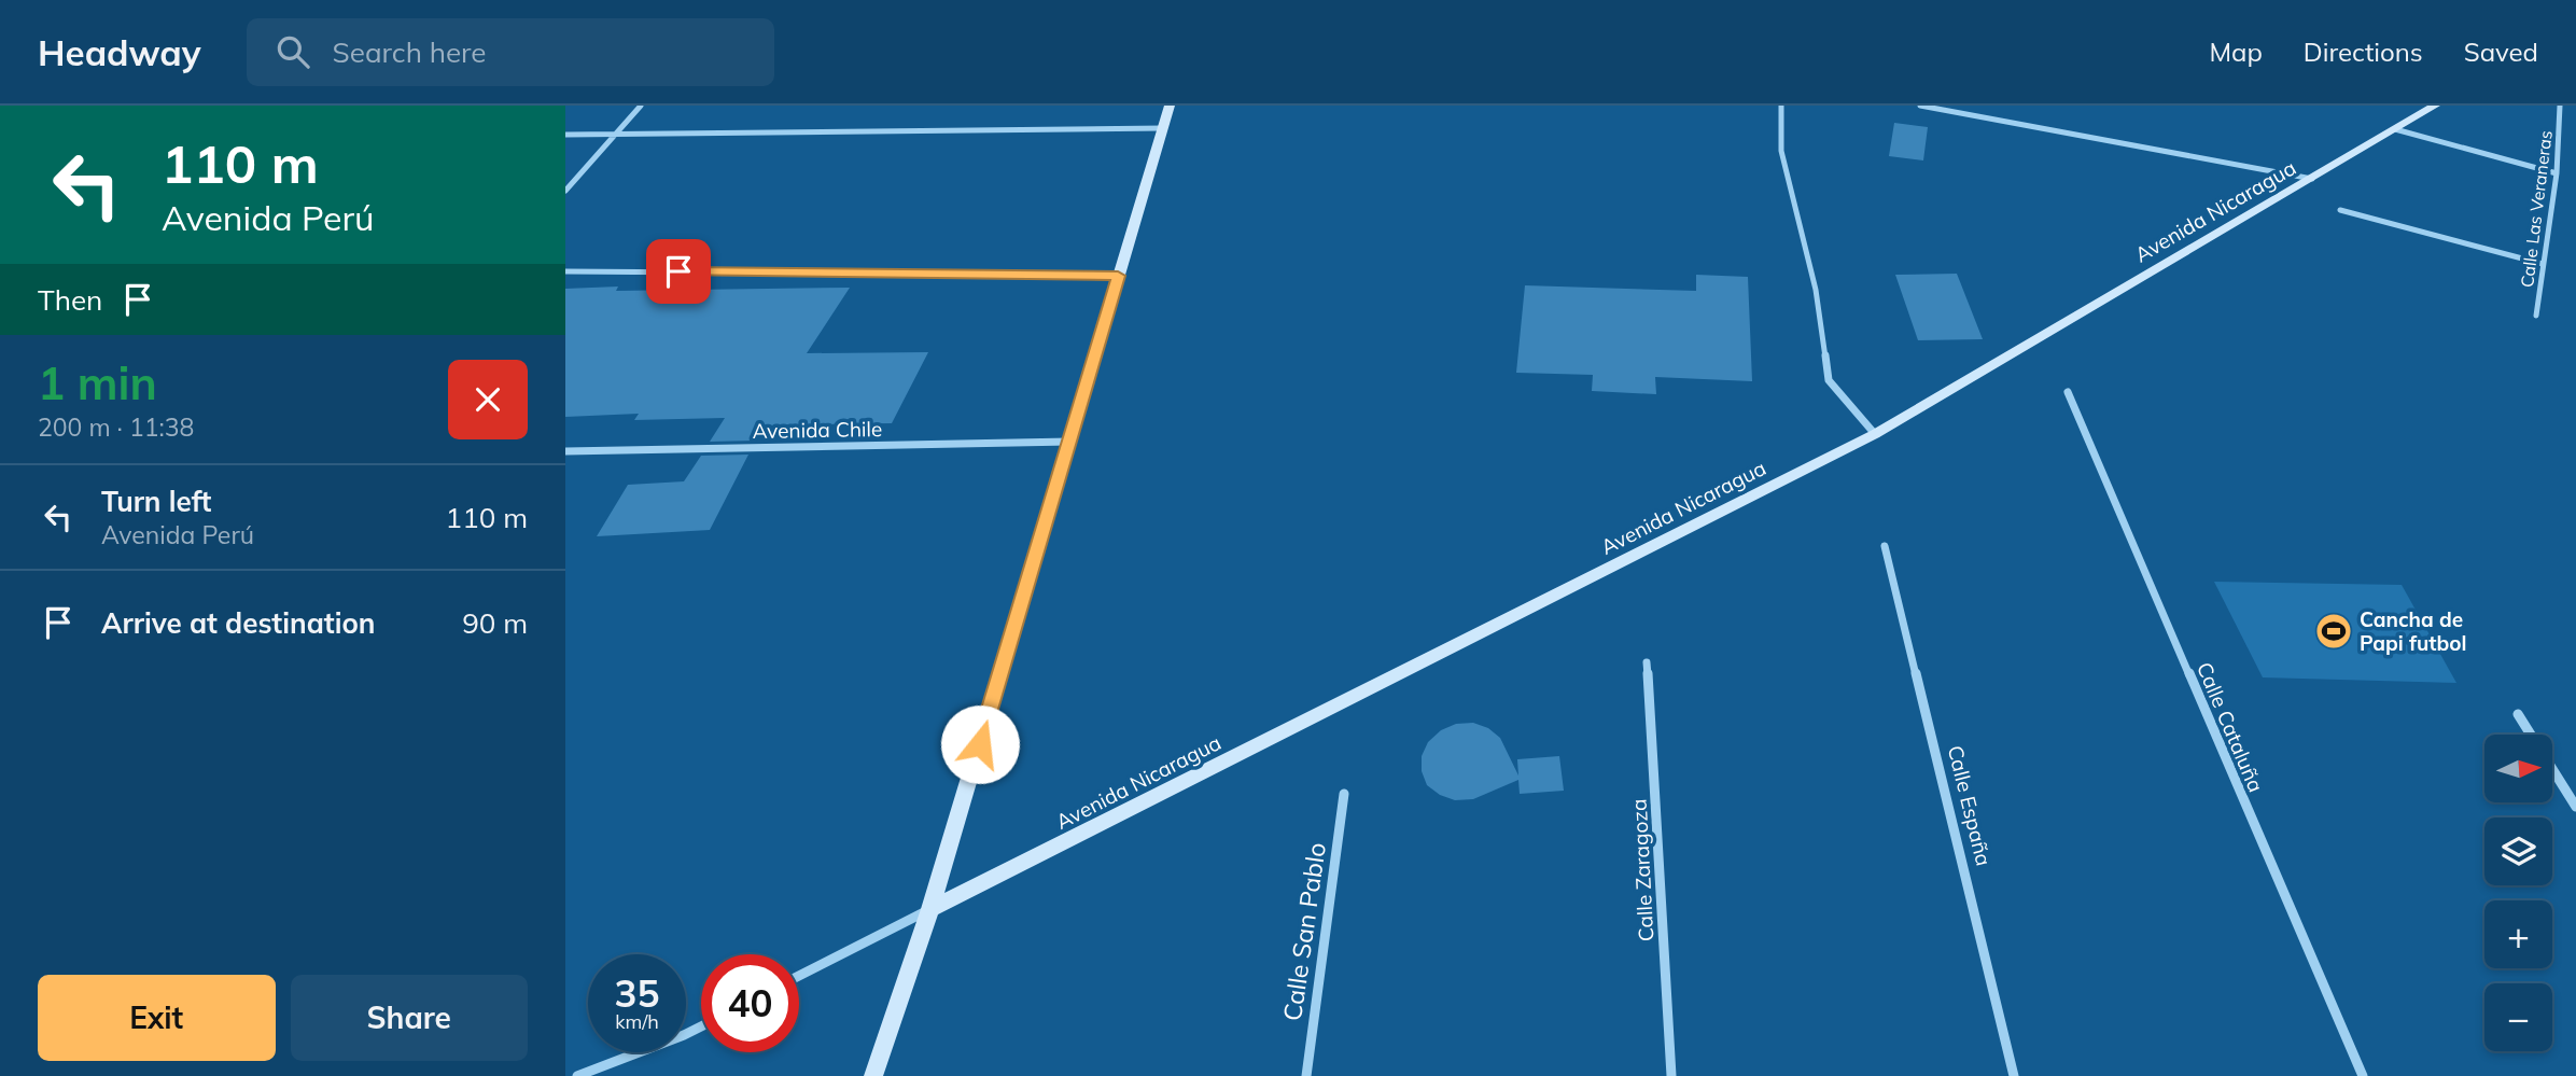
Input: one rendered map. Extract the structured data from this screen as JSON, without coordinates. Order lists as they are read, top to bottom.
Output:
{
  "streets": {
    "street": [
      "Calle Las Veraneras",
      "Avenida Nicaragua",
      "Avenida Chile",
      "Calle Cataluña",
      "Calle España",
      "Calle Zaragoza",
      "Calle San Pablo"
    ]
  },
  "places": {
    "sports": ["Cancha de Papi futbol"]
  },
  "north": "right",
  "page": {
    "header": "Headway",
    "search": "Search here",
    "nav": ["Map", "Directions", "Saved"],
    "turn": ["110 m", "Avenida Perú"],
    "then": "Then",
    "heading": ["1 min", "200 m · 11:38"],
    "list": [
      {
        "name": "Turn left",
        "note": "Avenida Perú",
        "value": "110 m"
      },
      {
        "name": "Arrive at destination",
        "value": "90 m"
      }
    ],
    "map_buttons": ["+", "−"],
    "speed": "35 km/h",
    "limit": "40",
    "buttons": ["Exit", "Share"]
  }
}
